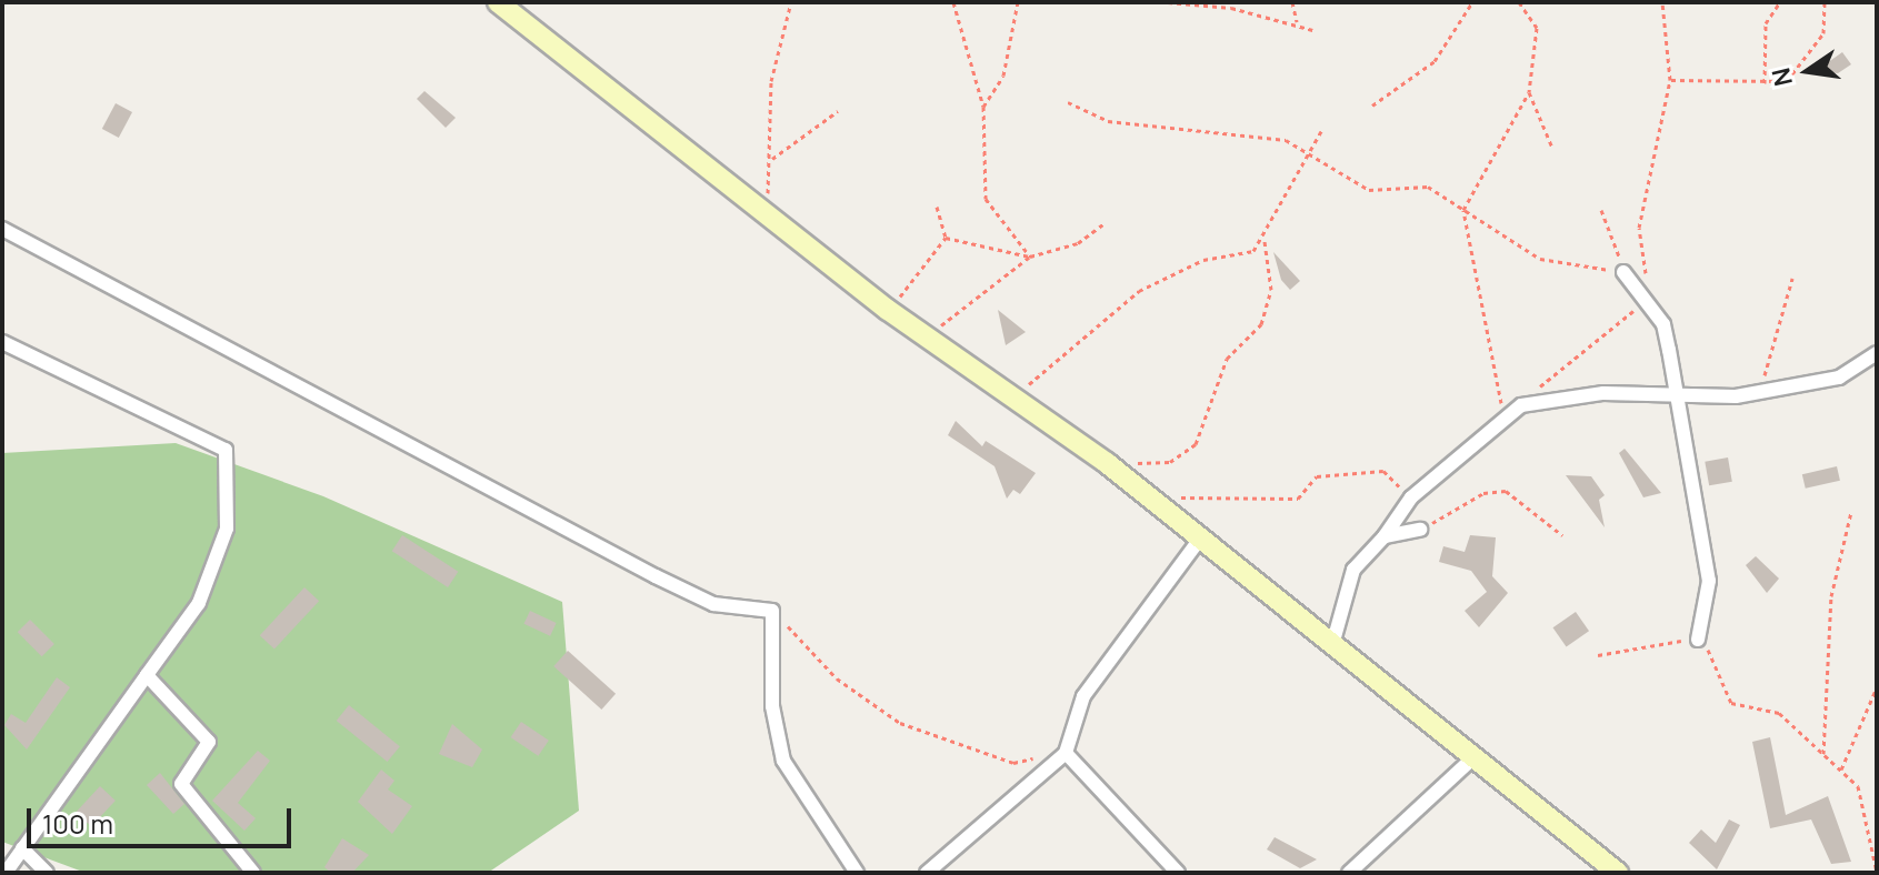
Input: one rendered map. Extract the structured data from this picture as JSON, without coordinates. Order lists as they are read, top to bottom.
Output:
{
  "scale_bar": "100 m",
  "north": "left"
}
